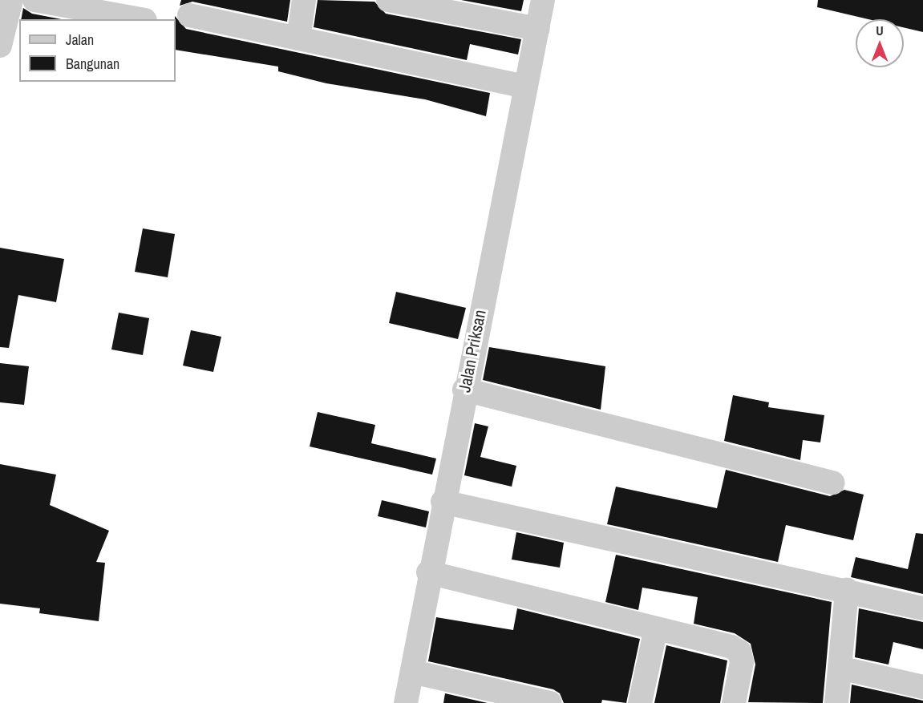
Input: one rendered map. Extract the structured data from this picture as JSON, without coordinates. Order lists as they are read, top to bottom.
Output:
{
  "streets": {
    "street": ["Jalan Priksan"]
  },
  "legend": ["Jalan", "Bangunan"],
  "north": "top"
}
